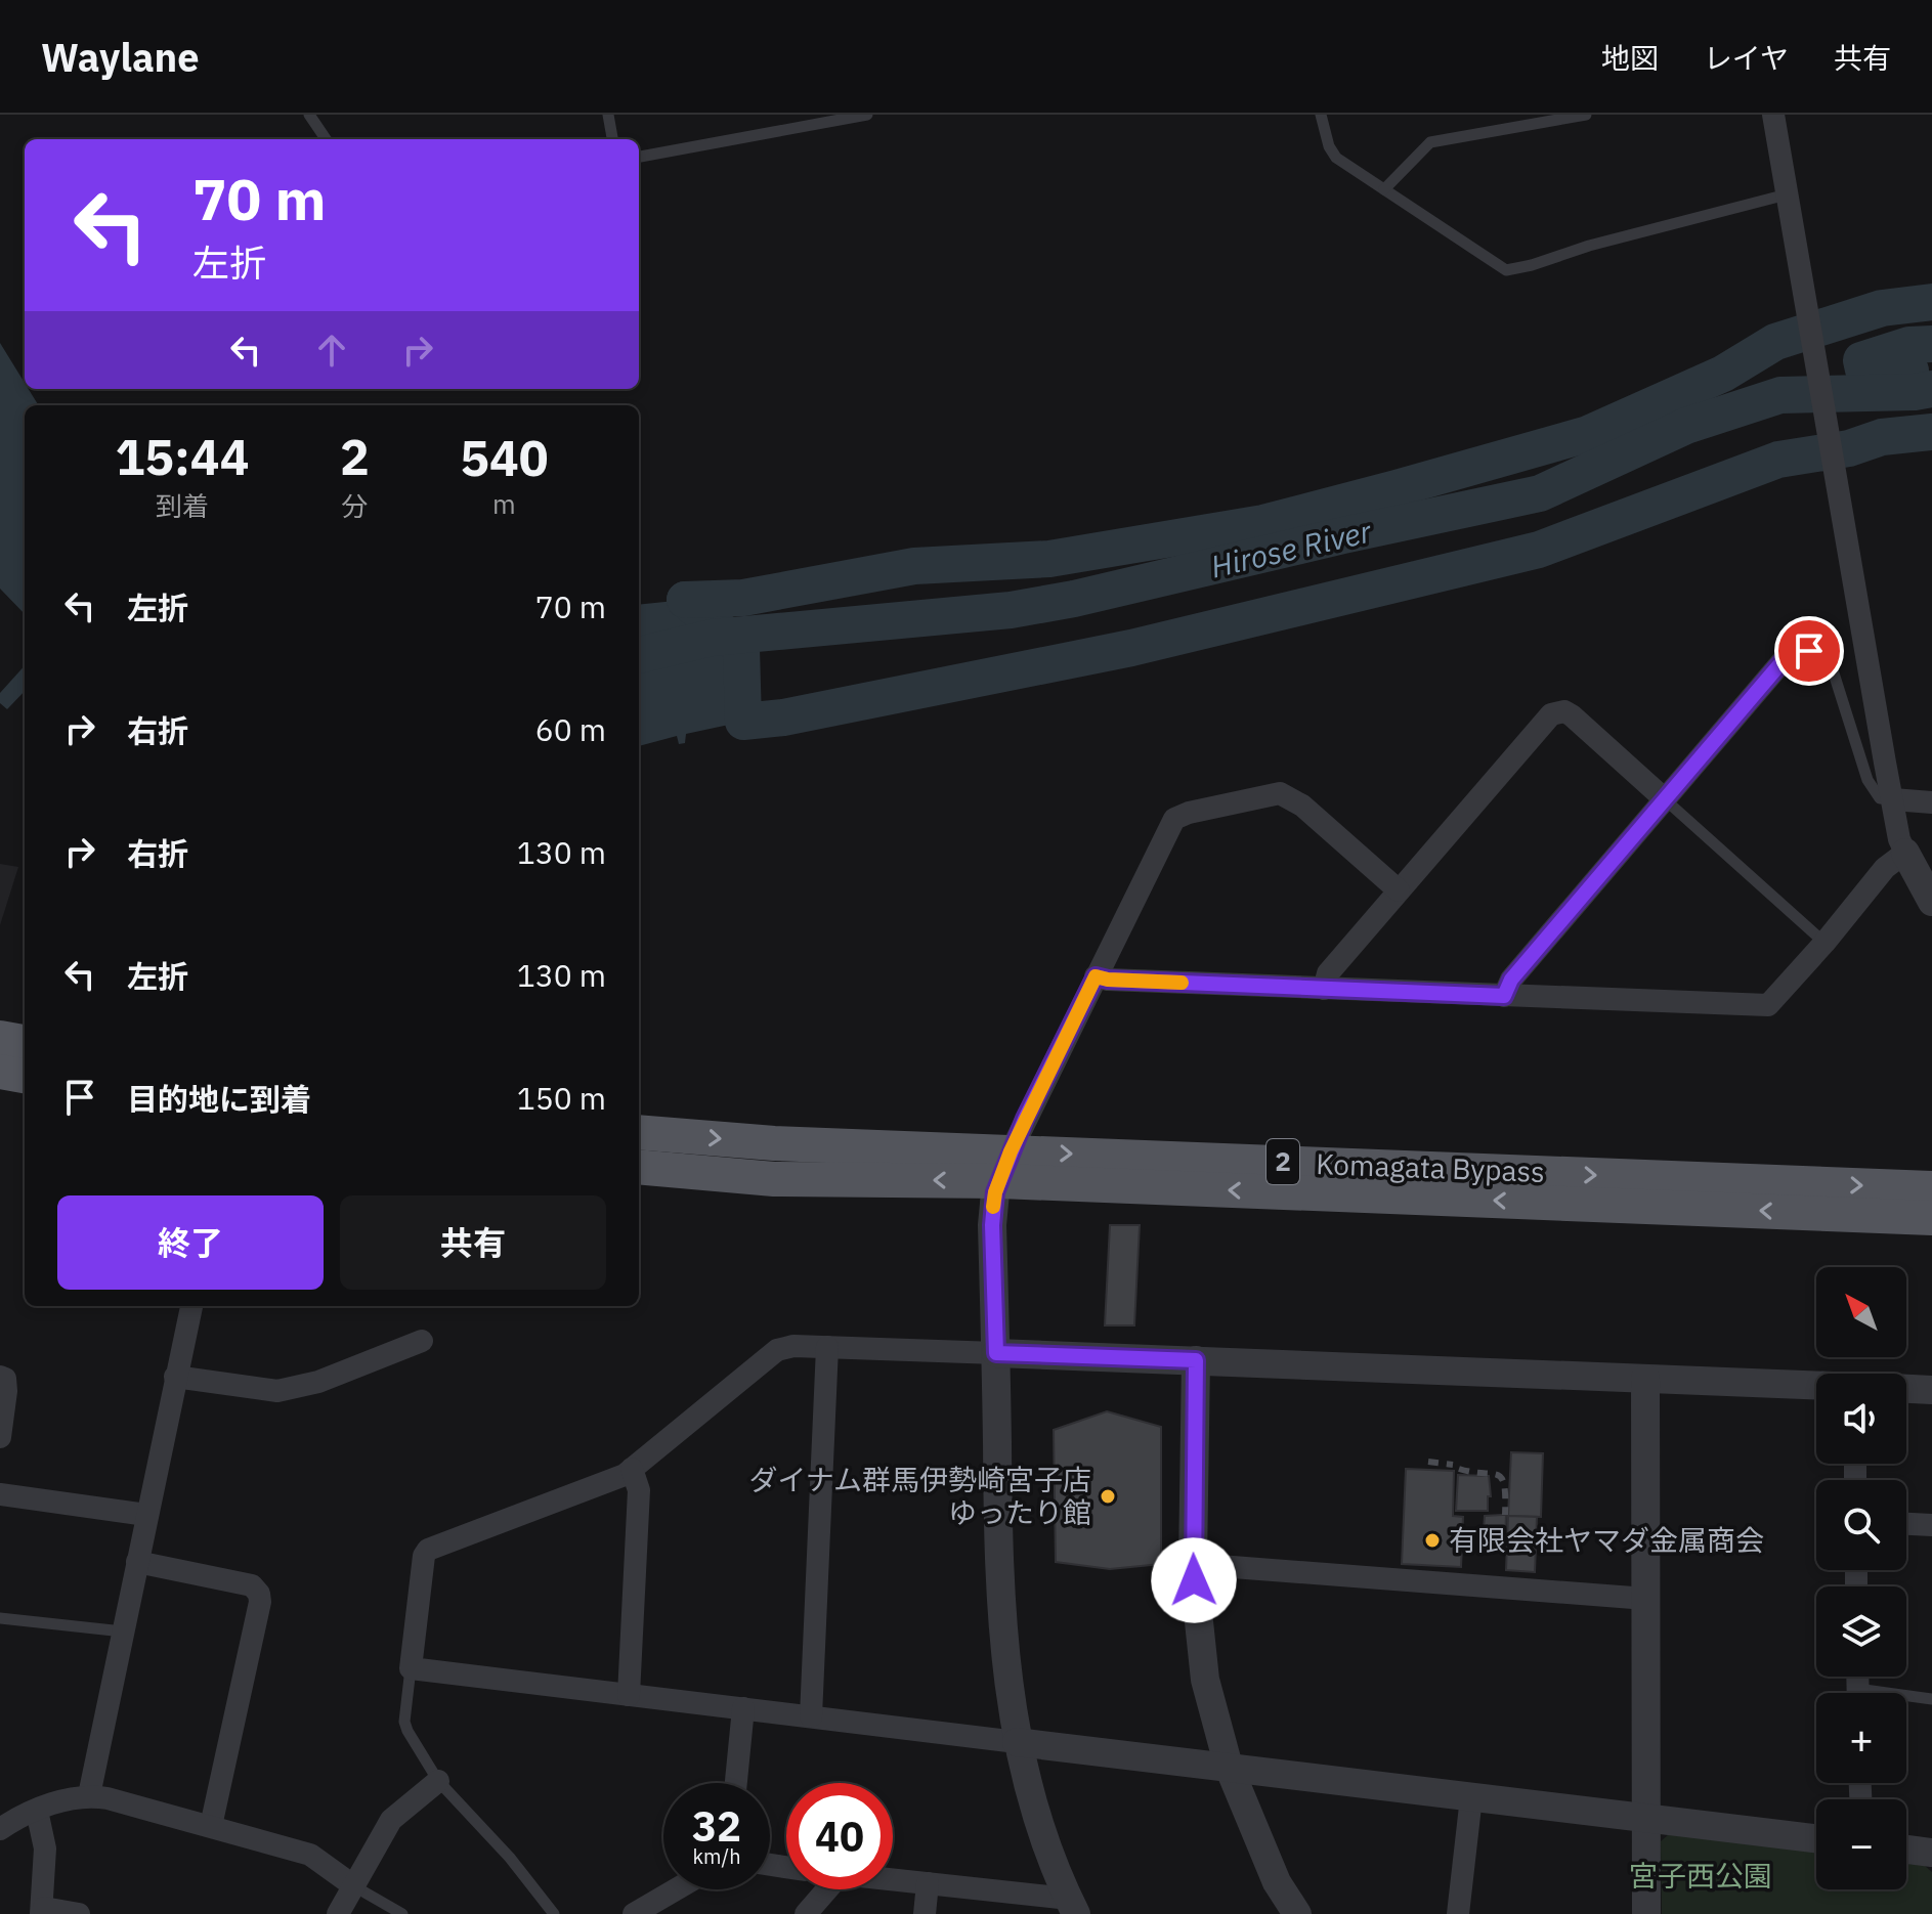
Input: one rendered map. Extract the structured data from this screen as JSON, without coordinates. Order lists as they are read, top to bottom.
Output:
{
  "streets": {
    "main road": ["2", "Komagata Bypass"]
  },
  "water": ["Hirose River"],
  "parks": ["宮子西公園"],
  "places": ["ダイナム群馬伊勢崎宮子店 ゆったり館", "有限会社ヤマダ金属商会"],
  "north": "top left",
  "page": {
    "header": "Waylane",
    "nav": ["地図", "レイヤ", "共有"],
    "turn": ["70 m", "左折"],
    "eta": [
      "15:44",
      "到着",
      "2",
      "分",
      "540",
      "m"
    ],
    "list": [
      {
        "name": "左折",
        "value": "70 m"
      },
      {
        "name": "右折",
        "value": "60 m"
      },
      {
        "name": "右折",
        "value": "130 m"
      },
      {
        "name": "左折",
        "value": "130 m"
      },
      {
        "name": "目的地に到着",
        "value": "150 m"
      }
    ],
    "buttons": ["終了", "共有"],
    "map_buttons": ["+", "−"],
    "speed": "32 km/h",
    "limit": "40"
  }
}
